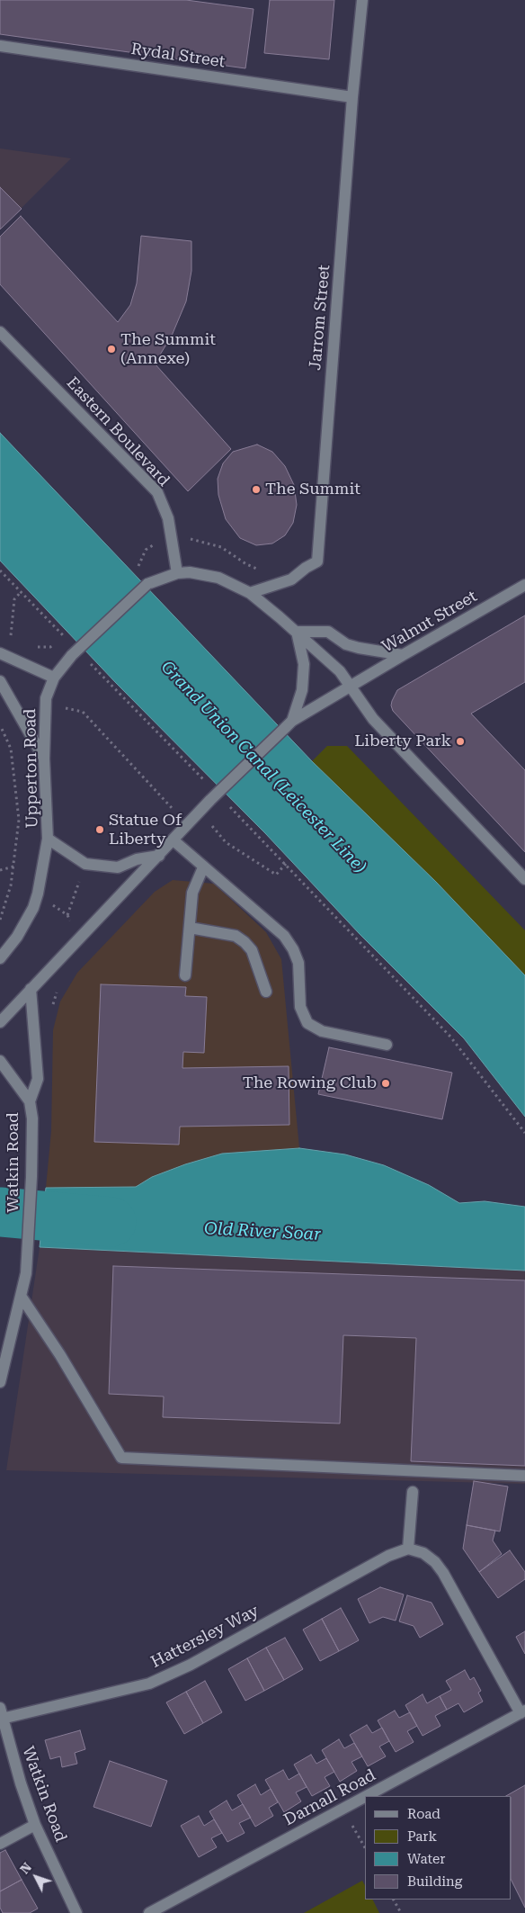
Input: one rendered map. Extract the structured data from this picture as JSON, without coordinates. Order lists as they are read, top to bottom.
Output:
{
  "streets": {
    "street": [
      "Rydal Street",
      "Jarrom Street",
      "Eastern Boulevard",
      "Walnut Street",
      "Upperton Road",
      "Watkin Road",
      "Hattersley Way",
      "Darnall Road"
    ]
  },
  "crossings": [
    ["Rydal Street", "Jarrom Street"],
    ["Jarrom Street", "Upperton Road"],
    ["Eastern Boulevard", "Upperton Road"],
    ["Walnut Street", "Upperton Road"],
    ["Watkin Road", "Hattersley Way"]
  ],
  "water": ["Grand Union Canal (Leicester Line)", "Old River Soar"],
  "places": [
    "The Summit (Annexe)",
    "The Summit",
    "Liberty Park",
    "Statue Of Liberty",
    "The Rowing Club"
  ],
  "legend": [
    "Road",
    "Park",
    "Water",
    "Building"
  ],
  "north": "top left"
}
